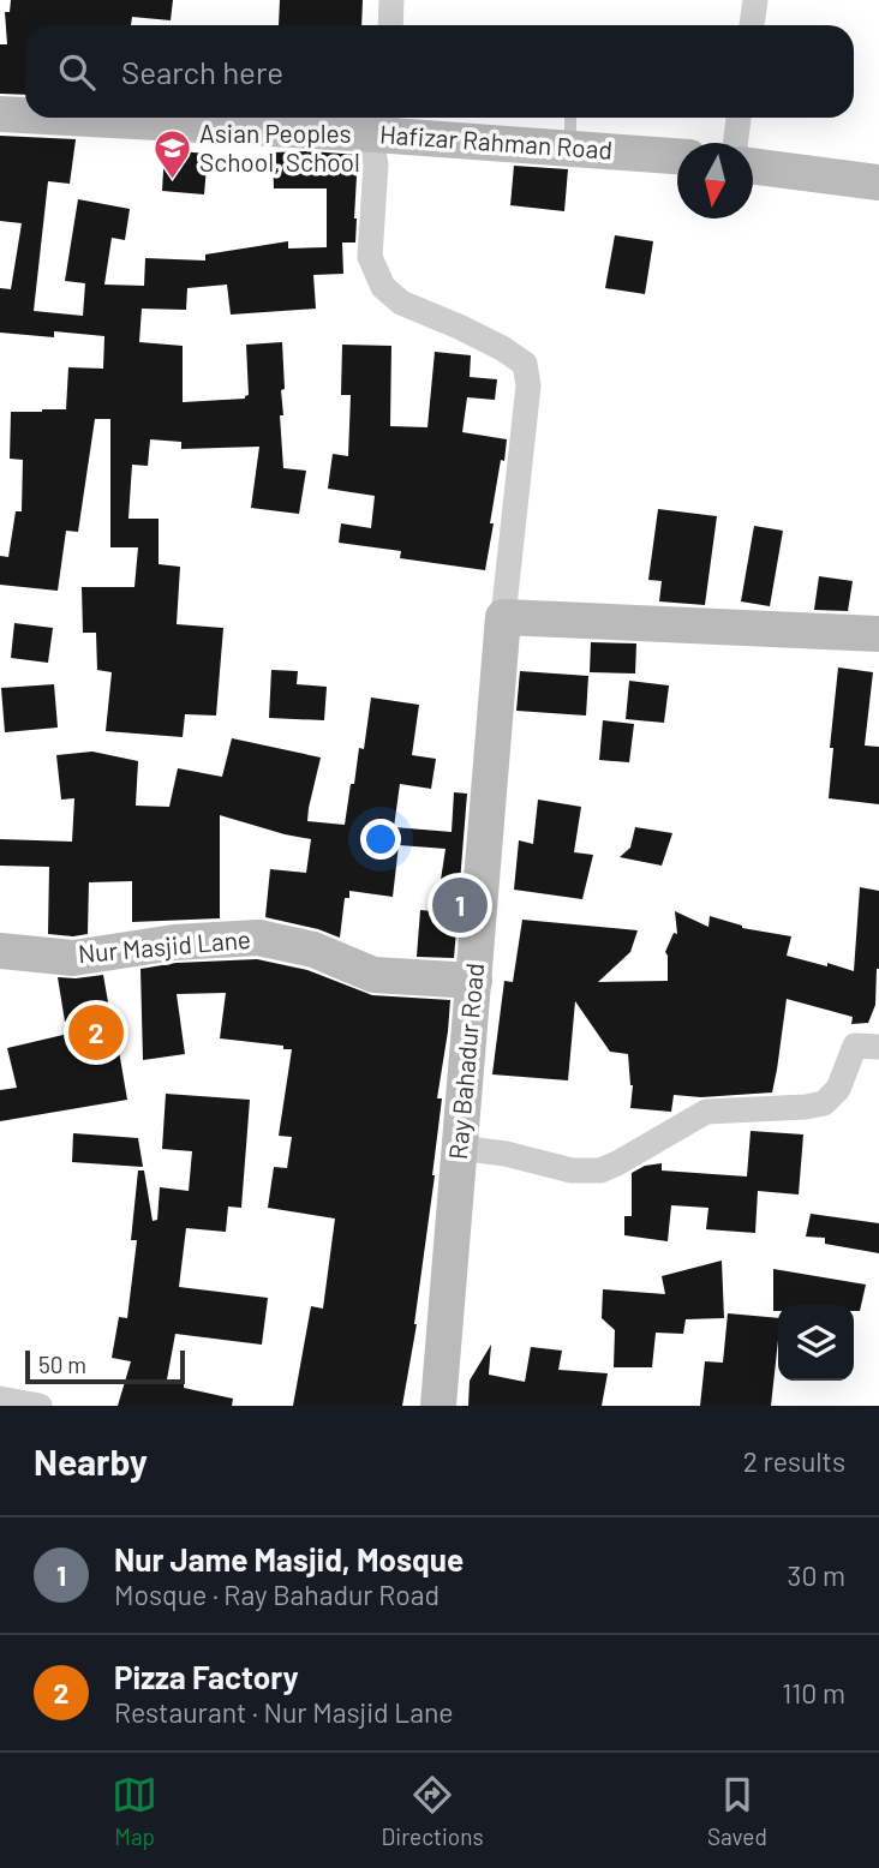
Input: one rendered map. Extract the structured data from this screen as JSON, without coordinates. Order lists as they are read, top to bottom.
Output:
{
  "streets": {
    "street": ["Hafizar Rahman Road", "Nur Masjid Lane", "Ray Bahadur Road"]
  },
  "crossings": [
    ["Nur Masjid Lane", "Ray Bahadur Road"]
  ],
  "places": {
    "school or university": ["Asian Peoples School, School"]
  },
  "scale_bar": "50 m",
  "north": "bottom",
  "page": {
    "search": "Search here",
    "pins": ["1", "2"],
    "scale": "50 m",
    "heading": ["Nearby", "2 results"],
    "list": [
      {
        "mark": "1",
        "name": "Nur Jame Masjid, Mosque",
        "note": "Mosque · Ray Bahadur Road",
        "value": "30 m"
      },
      {
        "mark": "2",
        "name": "Pizza Factory",
        "note": "Restaurant · Nur Masjid Lane",
        "value": "110 m"
      }
    ],
    "nav": ["Map", "Directions", "Saved"]
  }
}
